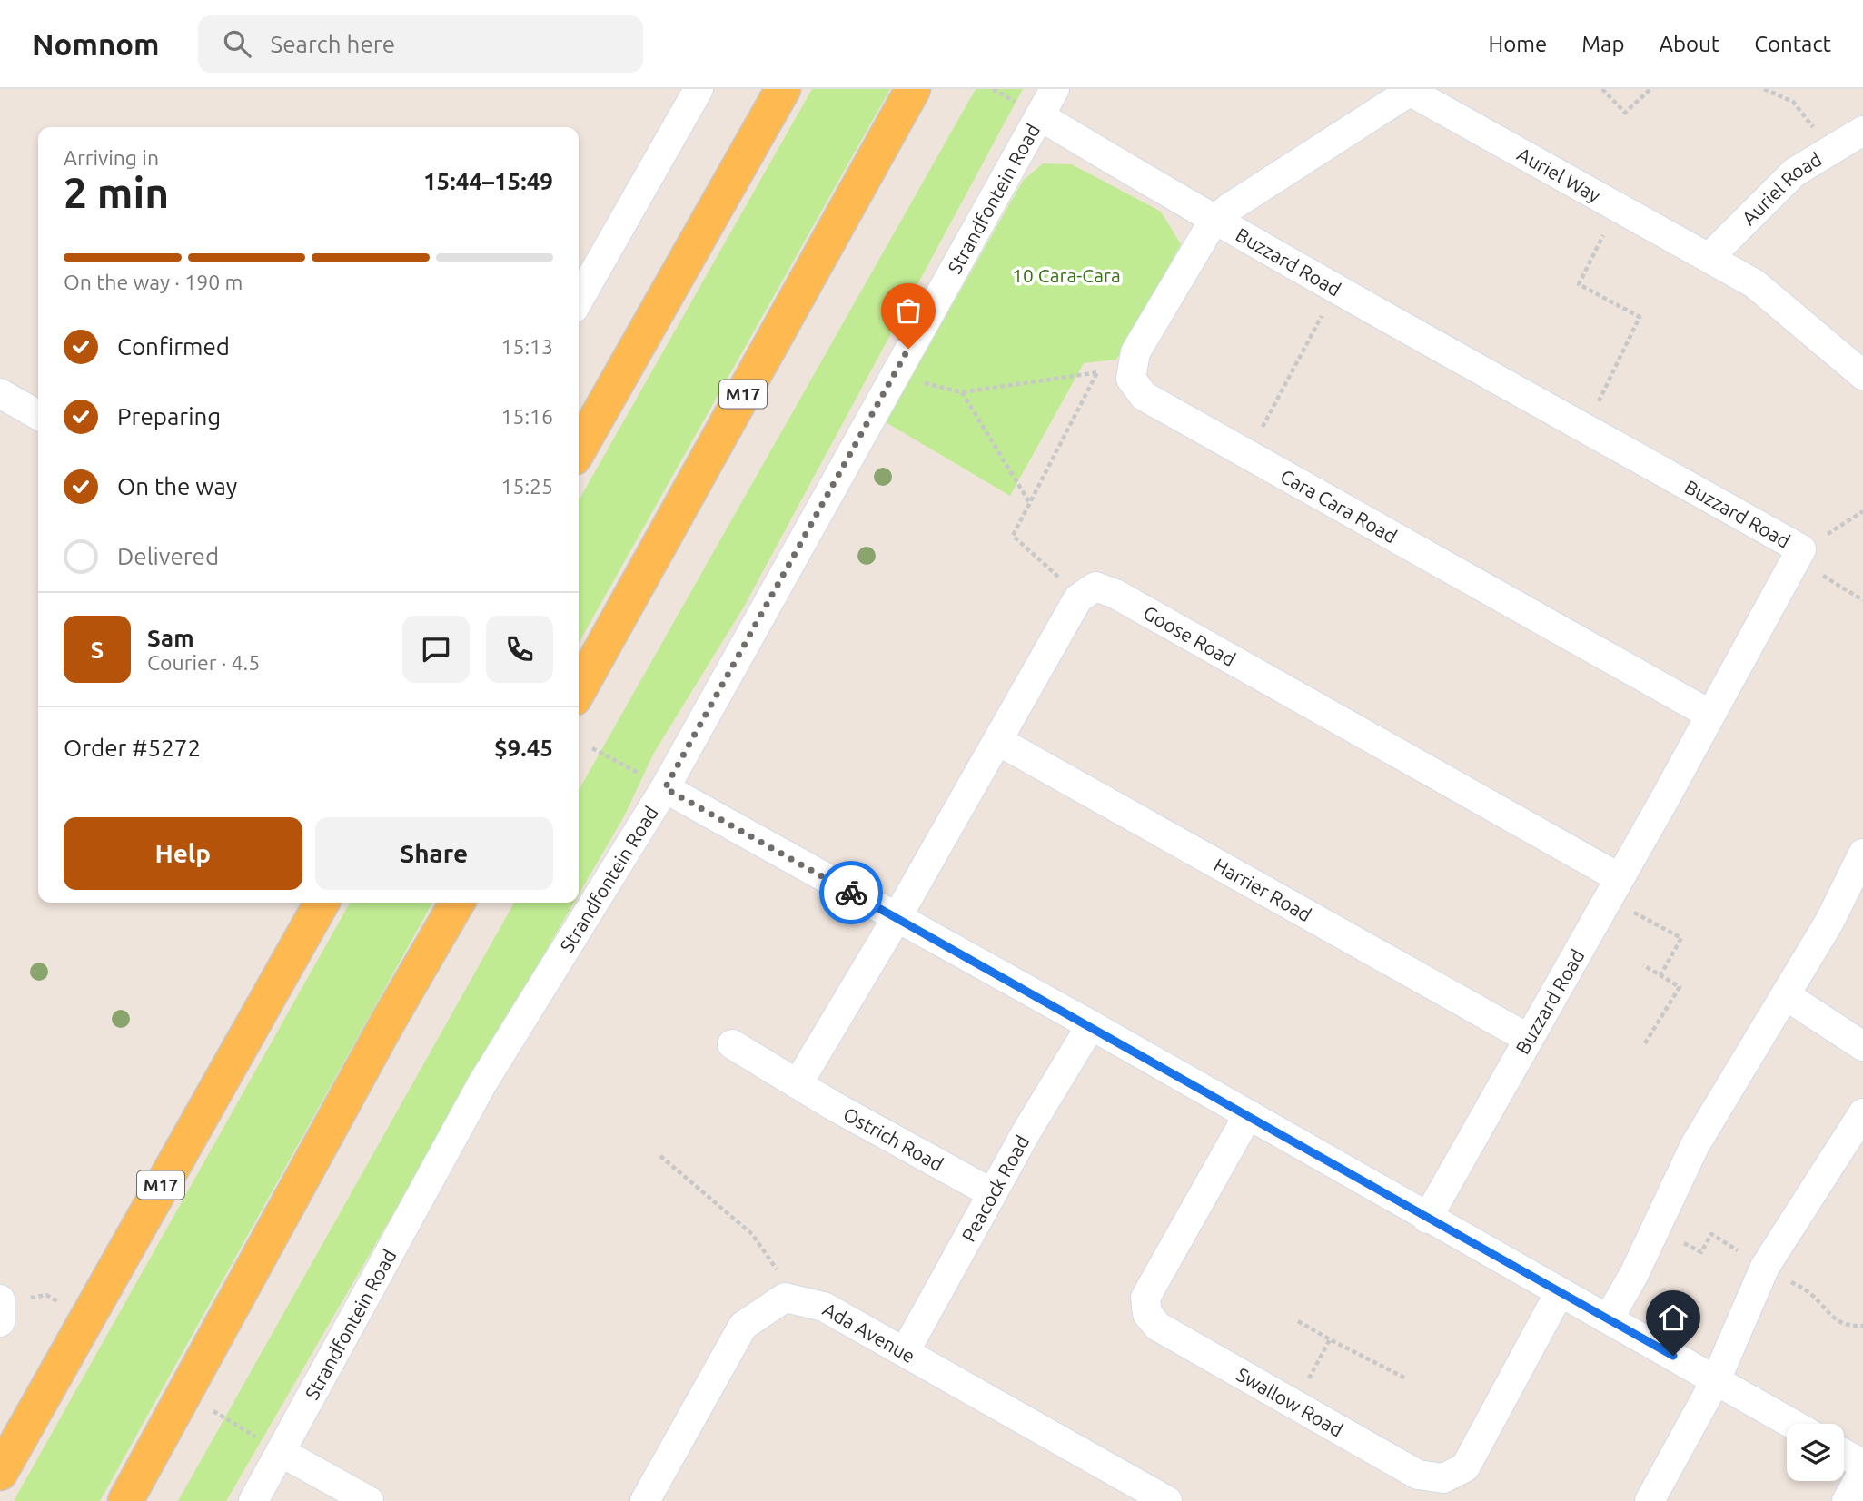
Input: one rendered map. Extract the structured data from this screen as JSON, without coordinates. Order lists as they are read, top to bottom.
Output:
{
  "streets": {
    "main road": ["M17"],
    "street": [
      "Auriel Way",
      "Auriel Road",
      "Strandfontein Road",
      "Buzzard Road",
      "Cara Cara Road",
      "Goose Road",
      "Harrier Road",
      "Ostrich Road",
      "Peacock Road",
      "Ada Avenue",
      "Swallow Road"
    ]
  },
  "crossings": [
    ["Auriel Way", "Auriel Road"],
    ["Strandfontein Road", "Buzzard Road"],
    ["Buzzard Road", "Cara Cara Road"],
    ["Buzzard Road", "Goose Road"],
    ["Buzzard Road", "Harrier Road"],
    ["Ostrich Road", "Peacock Road"],
    ["Peacock Road", "Ada Avenue"]
  ],
  "parks": ["10 Cara-Cara"],
  "page": {
    "header": "Nomnom",
    "search": "Search here",
    "nav": [
      "Home",
      "Map",
      "About",
      "Contact"
    ],
    "heading": ["2 min", "Arriving in", "15:44–15:49"],
    "panel": [
      "Sam",
      "Courier · 4.5",
      "Order #5272",
      "$9.45"
    ],
    "bar": "On the way · 190 m",
    "list": [
      ["Confirmed", "15:13"],
      ["Preparing", "15:16"],
      ["On the way", "15:25"],
      "Delivered"
    ],
    "round": "S",
    "buttons": ["Help", "Share"]
  }
}
